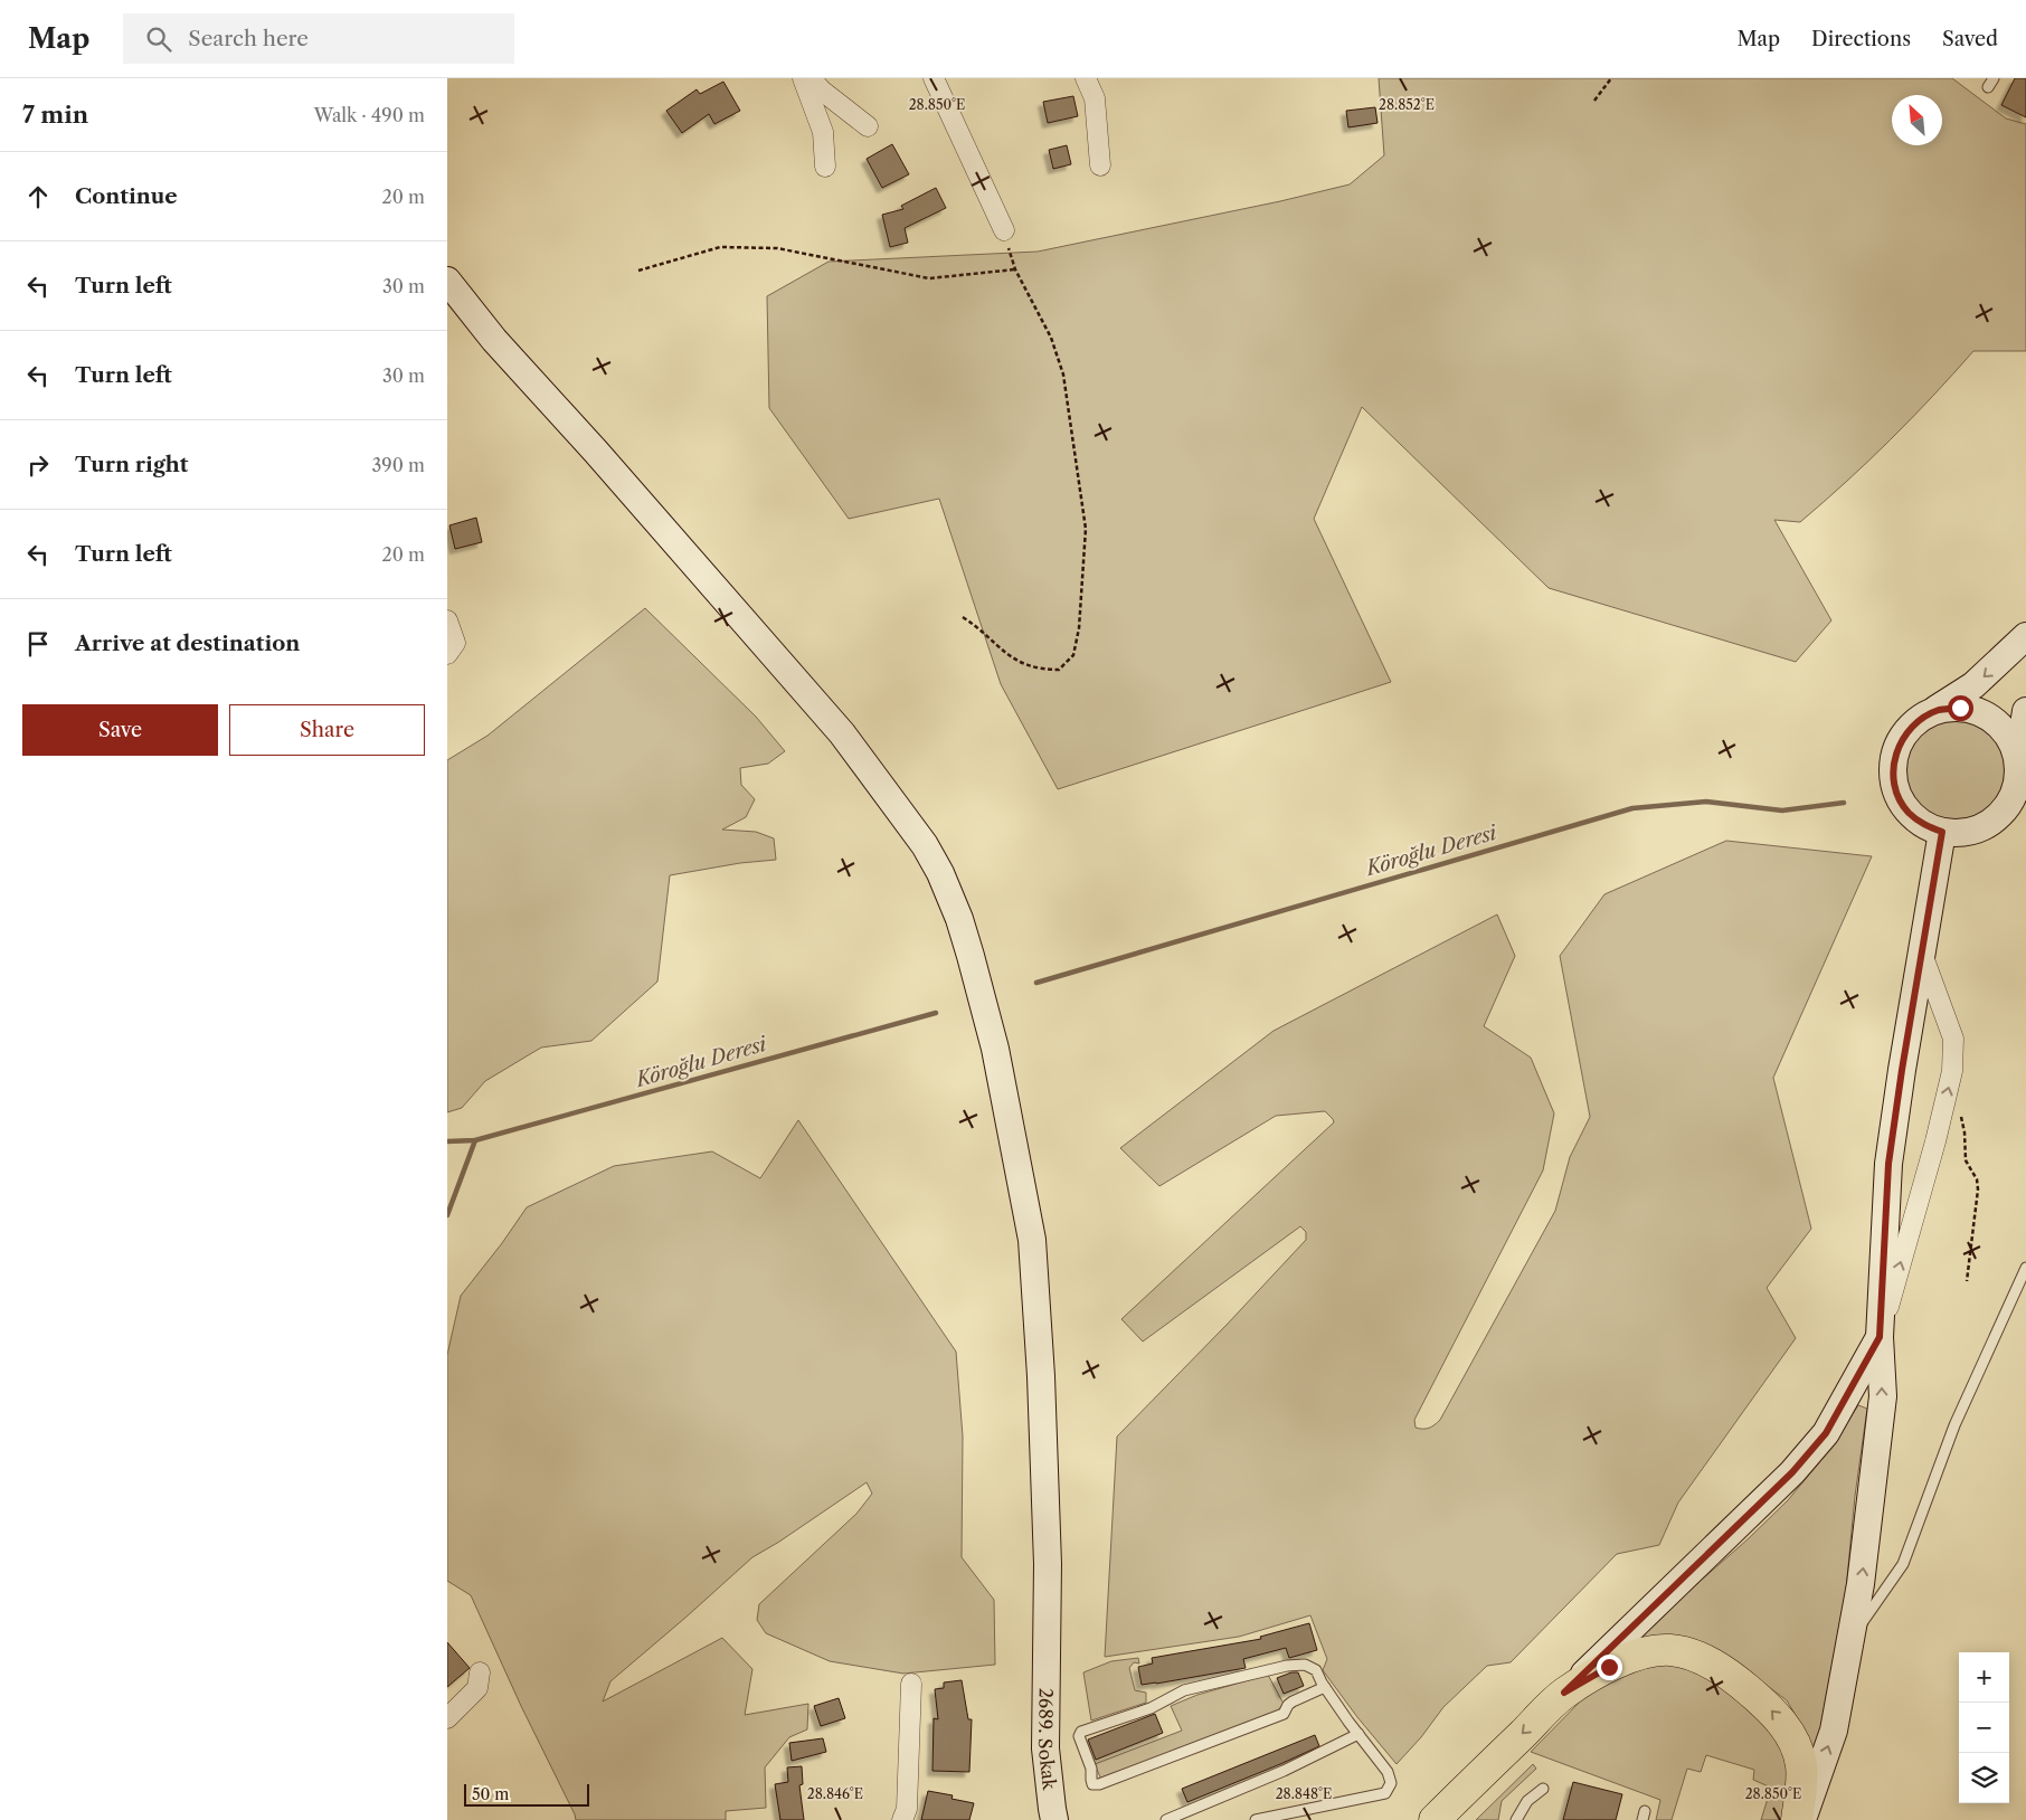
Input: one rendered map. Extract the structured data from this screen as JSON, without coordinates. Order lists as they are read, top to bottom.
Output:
{
  "streets": {
    "main road": ["2689. Sokak"]
  },
  "water": ["Köroğlu Deresi"],
  "scale_bar": "50 m",
  "north": "top left",
  "page": {
    "header": "Map",
    "search": "Search here",
    "nav": ["Map", "Directions", "Saved"],
    "heading": ["7 min", "Walk · 490 m"],
    "list": [
      ["Continue", "20 m"],
      ["Turn left", "30 m"],
      ["Turn left", "30 m"],
      ["Turn right", "390 m"],
      ["Turn left", "20 m"],
      "Arrive at destination"
    ],
    "buttons": ["Save", "Share"],
    "map_buttons": ["+", "−"],
    "scale": "50 m"
  },
  "coordinates": [
    "28.850°E",
    "28.852°E",
    "28.846°E",
    "28.848°E"
  ]
}
